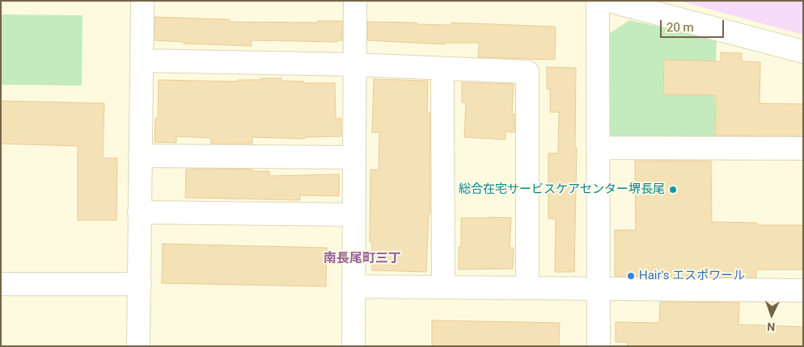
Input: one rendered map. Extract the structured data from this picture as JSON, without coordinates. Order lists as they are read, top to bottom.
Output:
{
  "districts": ["南長尾町三丁"],
  "places": ["総合在宅サービスケアセンター堺長尾", "Hair's エスポワール"],
  "scale_bar": "20 m",
  "north": "bottom"
}
